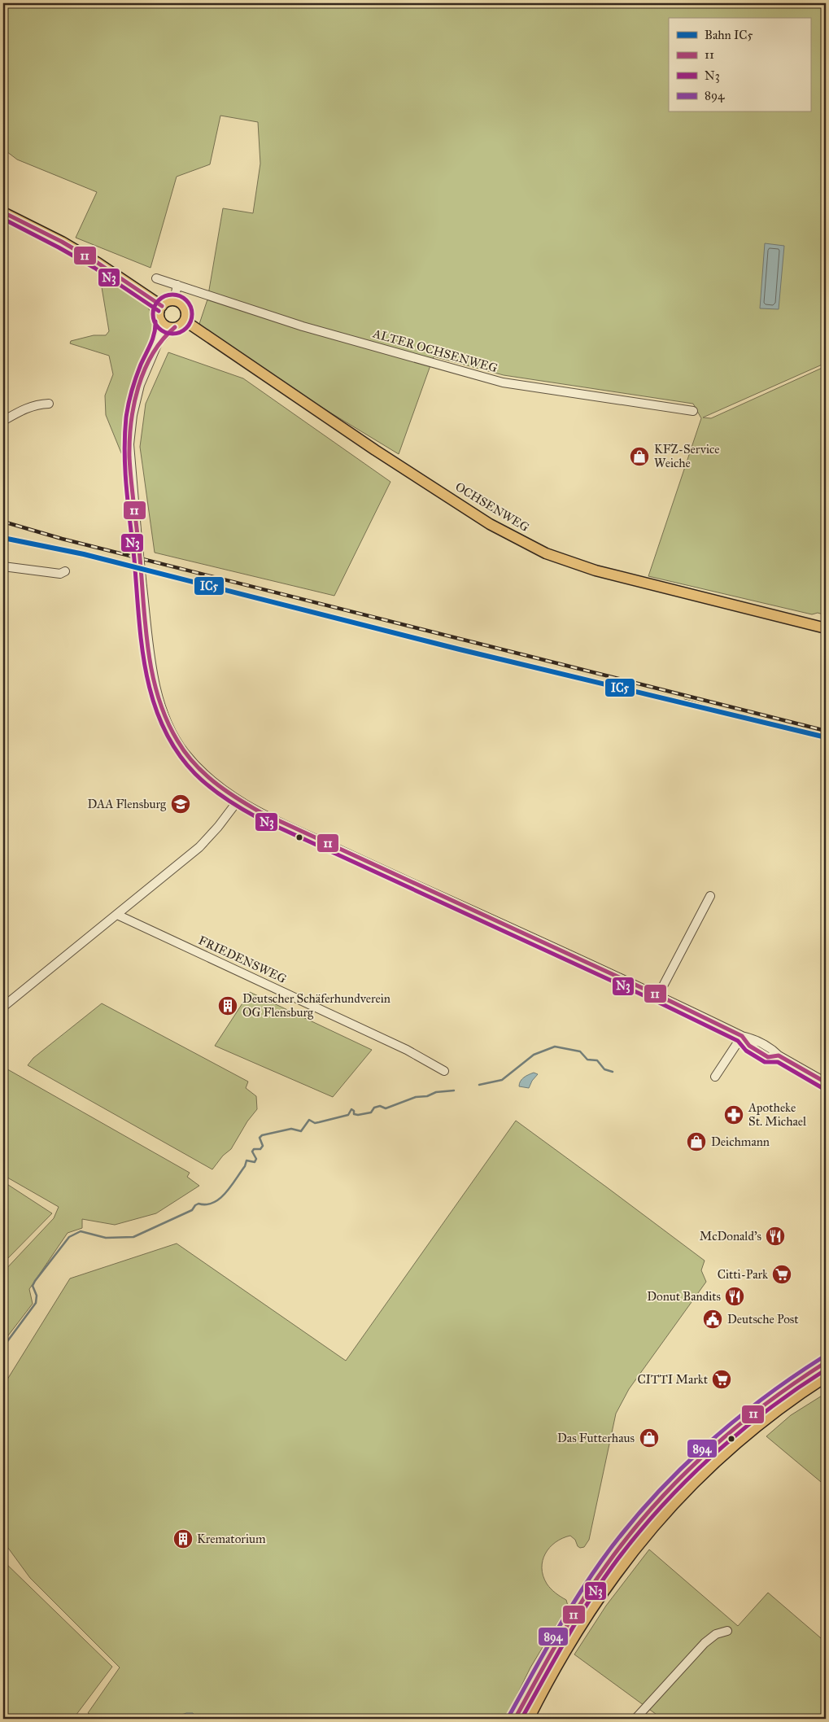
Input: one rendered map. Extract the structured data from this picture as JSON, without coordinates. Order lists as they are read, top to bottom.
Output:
{
  "streets": {
    "main road": ["OCHSENWEG"],
    "street": ["ALTER OCHSENWEG", "FRIEDENSWEG"]
  },
  "places": {
    "shop": ["KFZ-Service Weiche", "Deichmann", "Das Futterhaus"],
    "school or university": ["DAA Flensburg"],
    "building": ["Deutscher Schäferhundverein OG Flensburg", "Krematorium"],
    "pharmacy": ["Apotheke St. Michael"],
    "restaurant": ["McDonald's", "Donut Bandits"],
    "supermarket": ["Citti-Park", "CITTI Markt"],
    "public building": ["Deutsche Post"]
  },
  "lines": [
    "transit line 11",
    "transit line N3",
    "rail line IC5",
    "transit line 894"
  ],
  "legend": [
    "Bahn IC5",
    "11",
    "N3",
    "894"
  ]
}
